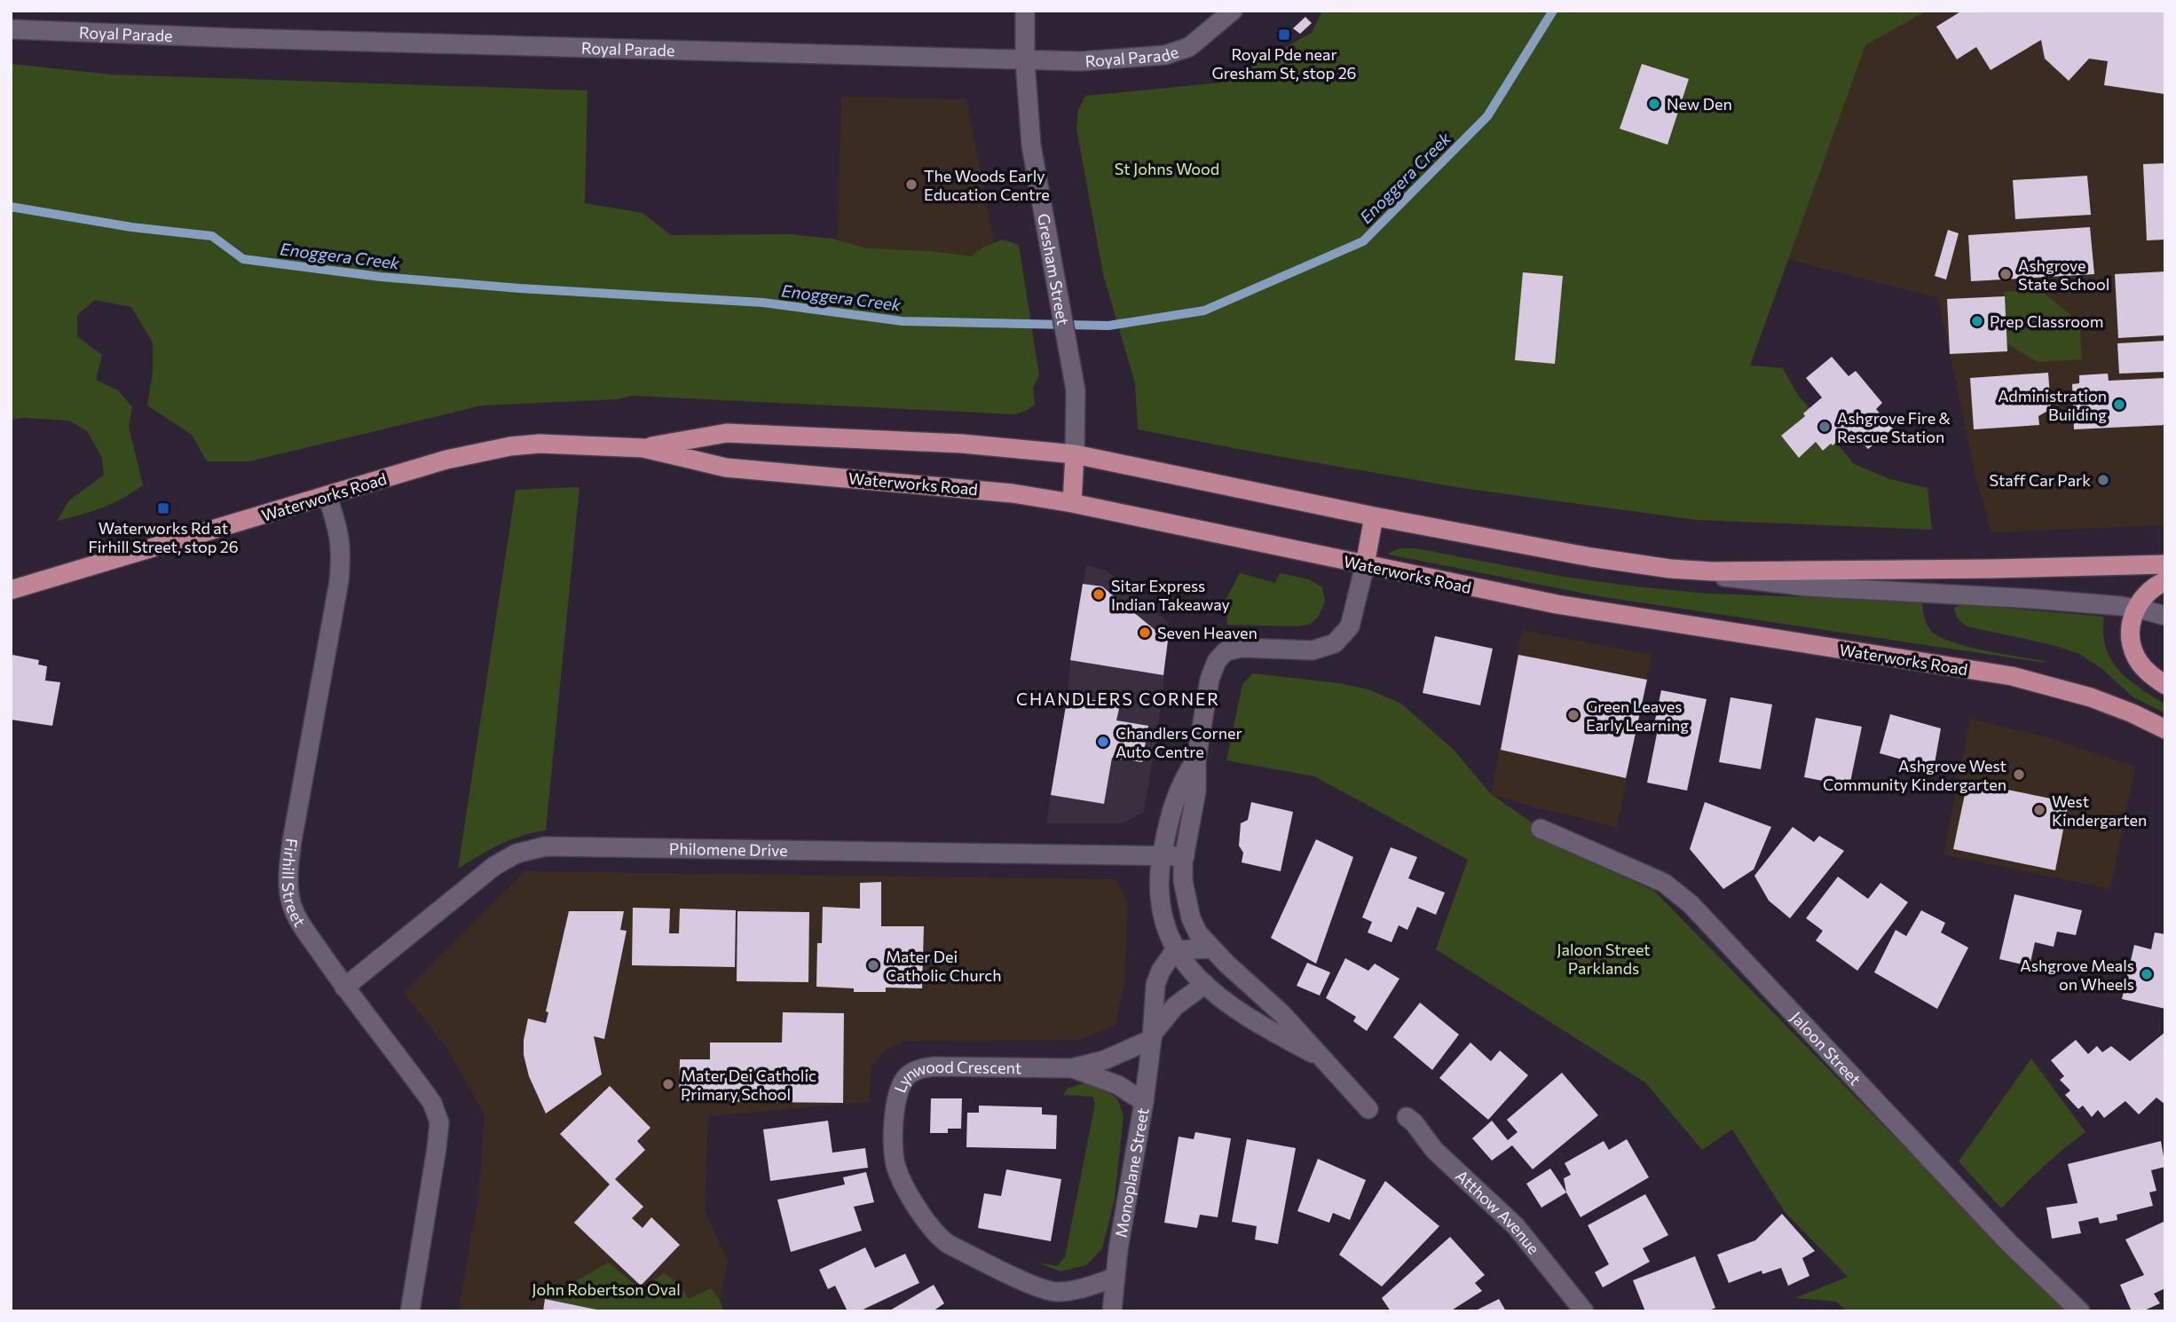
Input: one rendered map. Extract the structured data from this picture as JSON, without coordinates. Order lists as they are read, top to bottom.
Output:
{
  "streets": {
    "main road": ["Waterworks Road"],
    "street": [
      "Royal Parade",
      "Gresham Street",
      "Philomene Drive",
      "Firhill Street",
      "Jaloon Street",
      "Lynwood Crescent",
      "Monoplane Street",
      "Atthow Avenue"
    ]
  },
  "crossings": [
    ["Royal Parade", "Gresham Street"],
    ["Gresham Street", "Waterworks Road"],
    ["Waterworks Road", "Firhill Street"],
    ["Philomene Drive", "Firhill Street"],
    ["Lynwood Crescent", "Monoplane Street"]
  ],
  "districts": ["CHANDLERS CORNER"],
  "water": ["Enoggera Creek"],
  "parks": ["St Johns Wood", "Jaloon Street Parklands", "John Robertson Oval"],
  "places": {
    "transit": ["Royal Pde near Gresham St, stop 26", "Waterworks Rd at Firhill Street, stop 26"],
    "other": [
      "New Den",
      "The Woods Early Education Centre",
      "Ashgrove State School",
      "Prep Classroom",
      "Administration Building",
      "Ashgrove Fire & Rescue Station",
      "Staff Car Park",
      "Sitar Express Indian Takeaway",
      "Seven Heaven",
      "Green Leaves Early Learning",
      "Chandlers Corner Auto Centre",
      "Ashgrove West Community Kindergarten",
      "West Kindergarten",
      "Mater Dei Catholic Church",
      "Ashgrove Meals on Wheels",
      "Mater Dei Catholic Primary School"
    ]
  }
}
